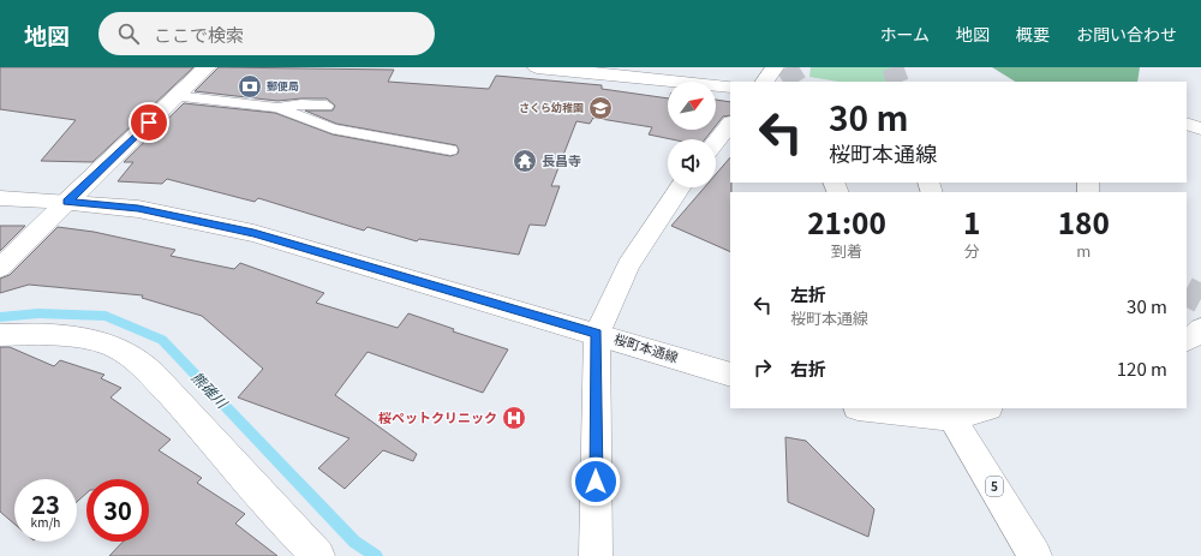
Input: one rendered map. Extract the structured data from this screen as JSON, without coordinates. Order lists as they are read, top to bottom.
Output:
{
  "streets": {
    "main road": ["桜町本通線", "5"]
  },
  "water": ["熊碓川"],
  "places": {
    "bank": ["郵便局"],
    "school or university": ["さくら幼稚園"],
    "temple": ["長昌寺"],
    "hospital": ["桜ペットクリニック"]
  },
  "north": "top right",
  "page": {
    "header": "地図",
    "search": "ここで検索",
    "nav": [
      "ホーム",
      "地図",
      "概要",
      "お問い合わせ"
    ],
    "turn": ["30 m", "桜町本通線"],
    "eta": [
      "21:00",
      "到着",
      "1",
      "分",
      "180",
      "m"
    ],
    "list": [
      {
        "name": "左折",
        "note": "桜町本通線",
        "value": "30 m"
      },
      {
        "name": "右折",
        "value": "120 m"
      }
    ],
    "speed": "23 km/h",
    "limit": "30"
  }
}
